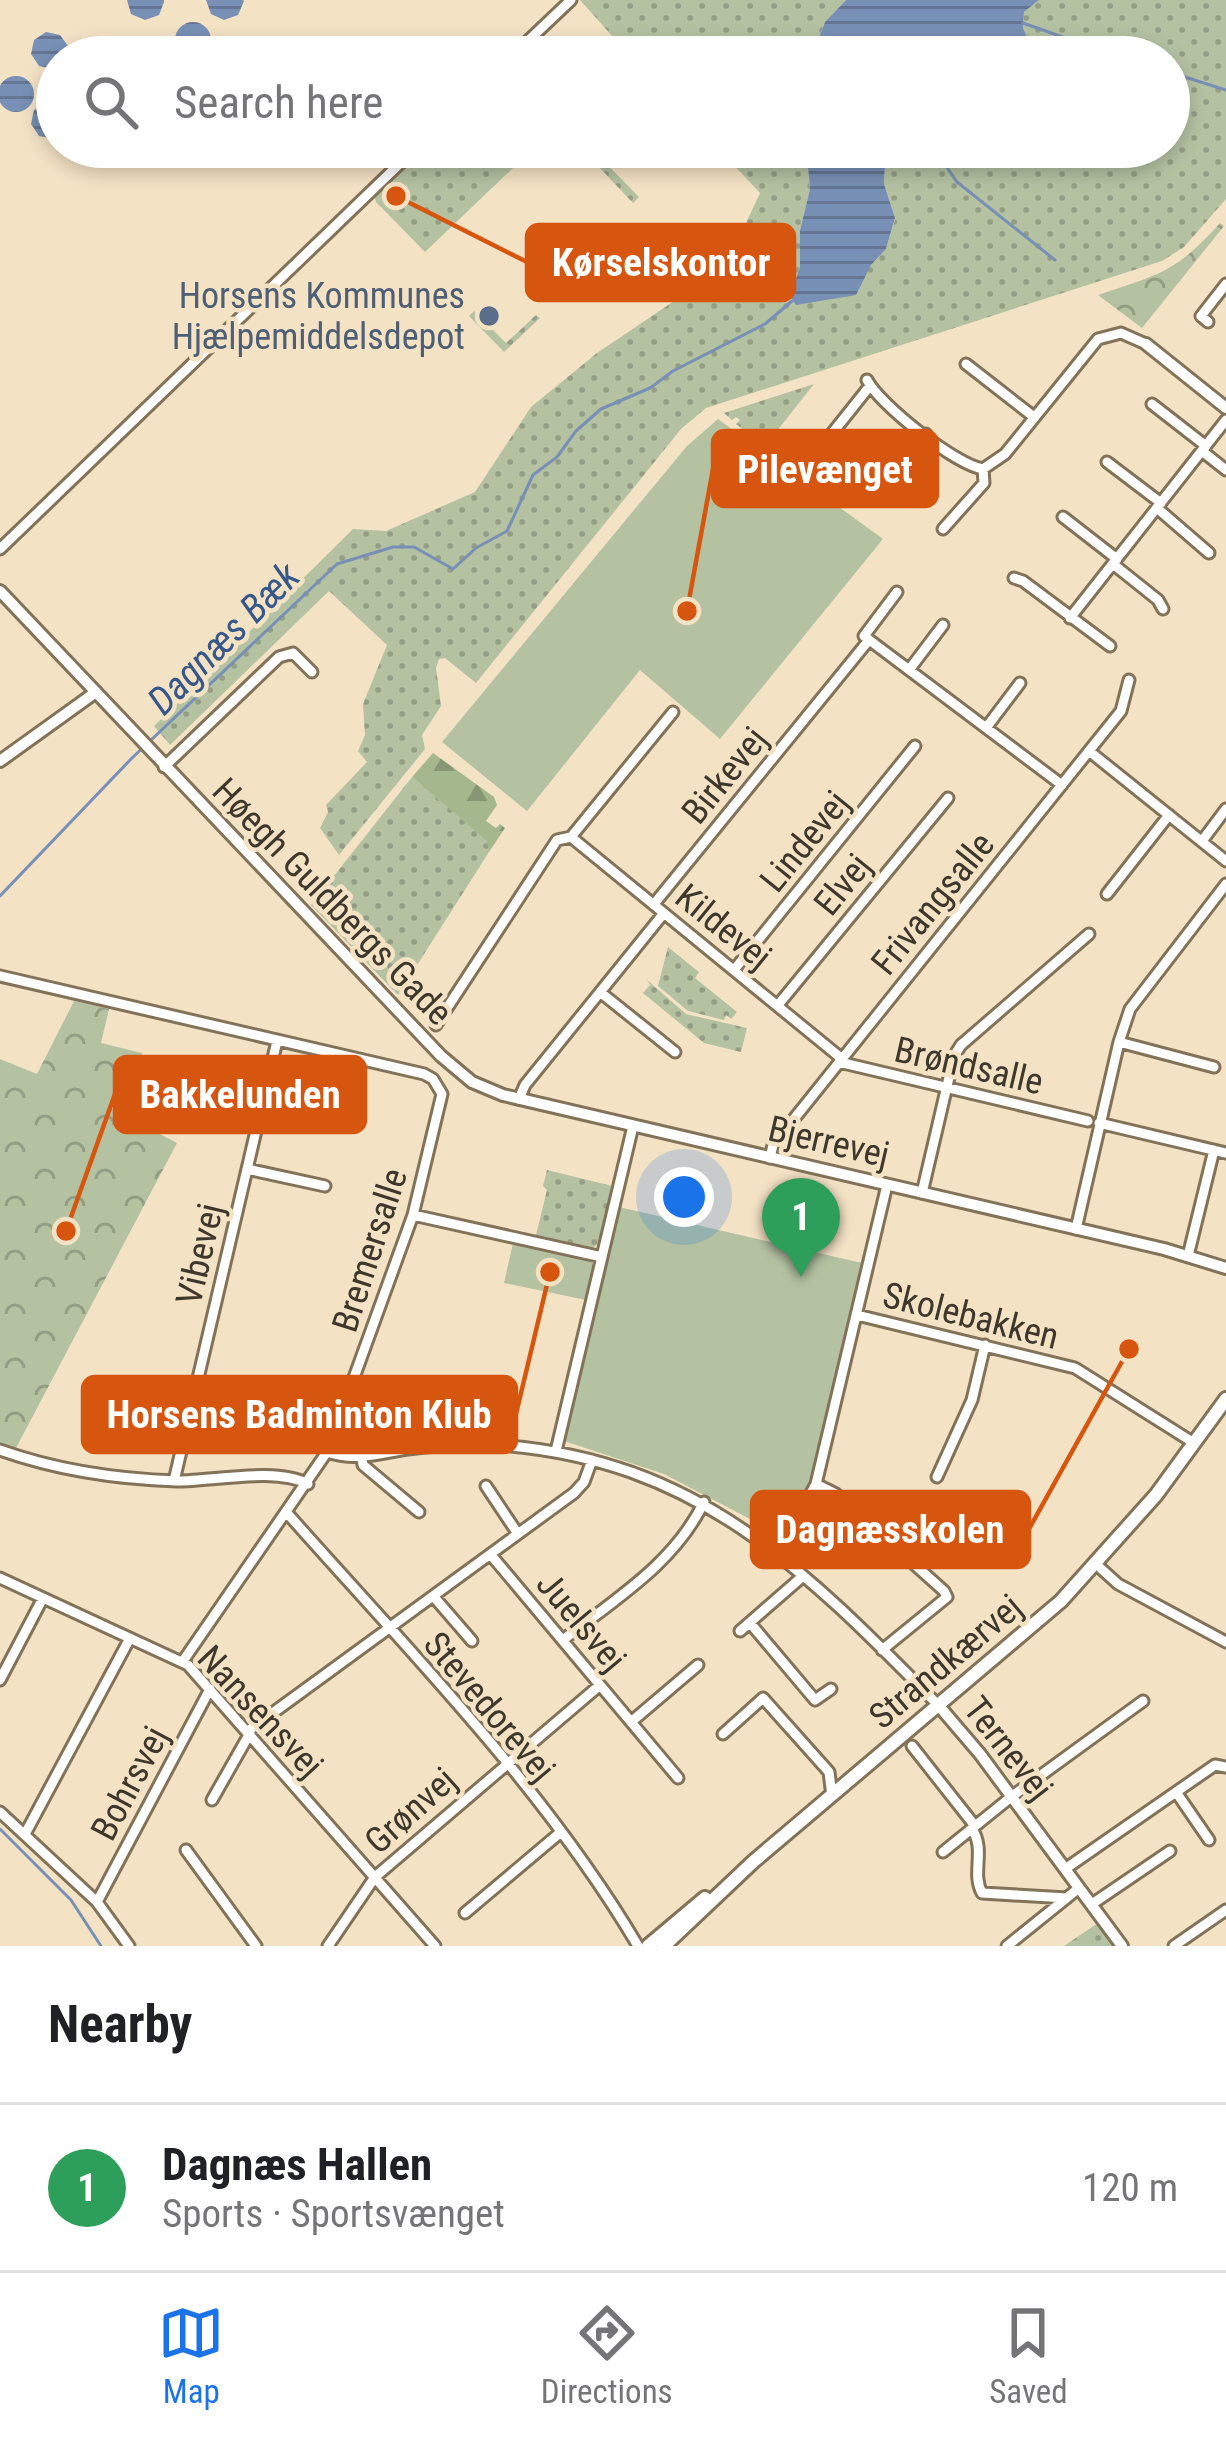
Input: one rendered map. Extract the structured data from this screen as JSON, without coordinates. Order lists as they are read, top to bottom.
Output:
{
  "streets": {
    "main road": ["Strandkærvej"],
    "street": [
      "Birkevej",
      "Lindevej",
      "Elvej",
      "Høegh Guldbergs Gade",
      "Frivangsalle",
      "Kildevej",
      "Brøndsalle",
      "Bjerrevej",
      "Bremersalle",
      "Vibevej",
      "Skolebakken",
      "Juelsvej",
      "Stevedorevej",
      "Nansensvej",
      "Ternevej",
      "Bohrsvej",
      "Grønvej"
    ]
  },
  "crossings": [
    ["Birkevej", "Kildevej"],
    ["Lindevej", "Kildevej"],
    ["Elvej", "Kildevej"],
    ["Høegh Guldbergs Gade", "Bjerrevej"],
    ["Frivangsalle", "Kildevej"],
    ["Frivangsalle", "Brøndsalle"],
    ["Frivangsalle", "Bjerrevej"],
    ["Kildevej", "Brøndsalle"],
    ["Bremersalle", "Vibevej"],
    ["Bremersalle", "Stevedorevej"],
    ["Bremersalle", "Nansensvej"],
    ["Bremersalle", "Ternevej"],
    ["Skolebakken", "Strandkærvej"],
    ["Juelsvej", "Grønvej"],
    ["Strandkærvej", "Stevedorevej"],
    ["Strandkærvej", "Ternevej"],
    ["Stevedorevej", "Grønvej"],
    ["Nansensvej", "Bohrsvej"],
    ["Nansensvej", "Grønvej"]
  ],
  "water": ["Dagnæs Bæk"],
  "places": [
    "Kørselskontor",
    "Horsens Kommunes Hjælpemiddelsdepot",
    "Pilevænget",
    "Bakkelunden",
    "Horsens Badminton Klub",
    "Dagnæsskolen"
  ],
  "page": {
    "search": "Search here",
    "pins": "1",
    "heading": "Nearby",
    "list": [
      {
        "mark": "1",
        "name": "Dagnæs Hallen",
        "note": "Sports · Sportsvænget",
        "value": "120 m"
      }
    ],
    "nav": ["Map", "Directions", "Saved"]
  }
}
